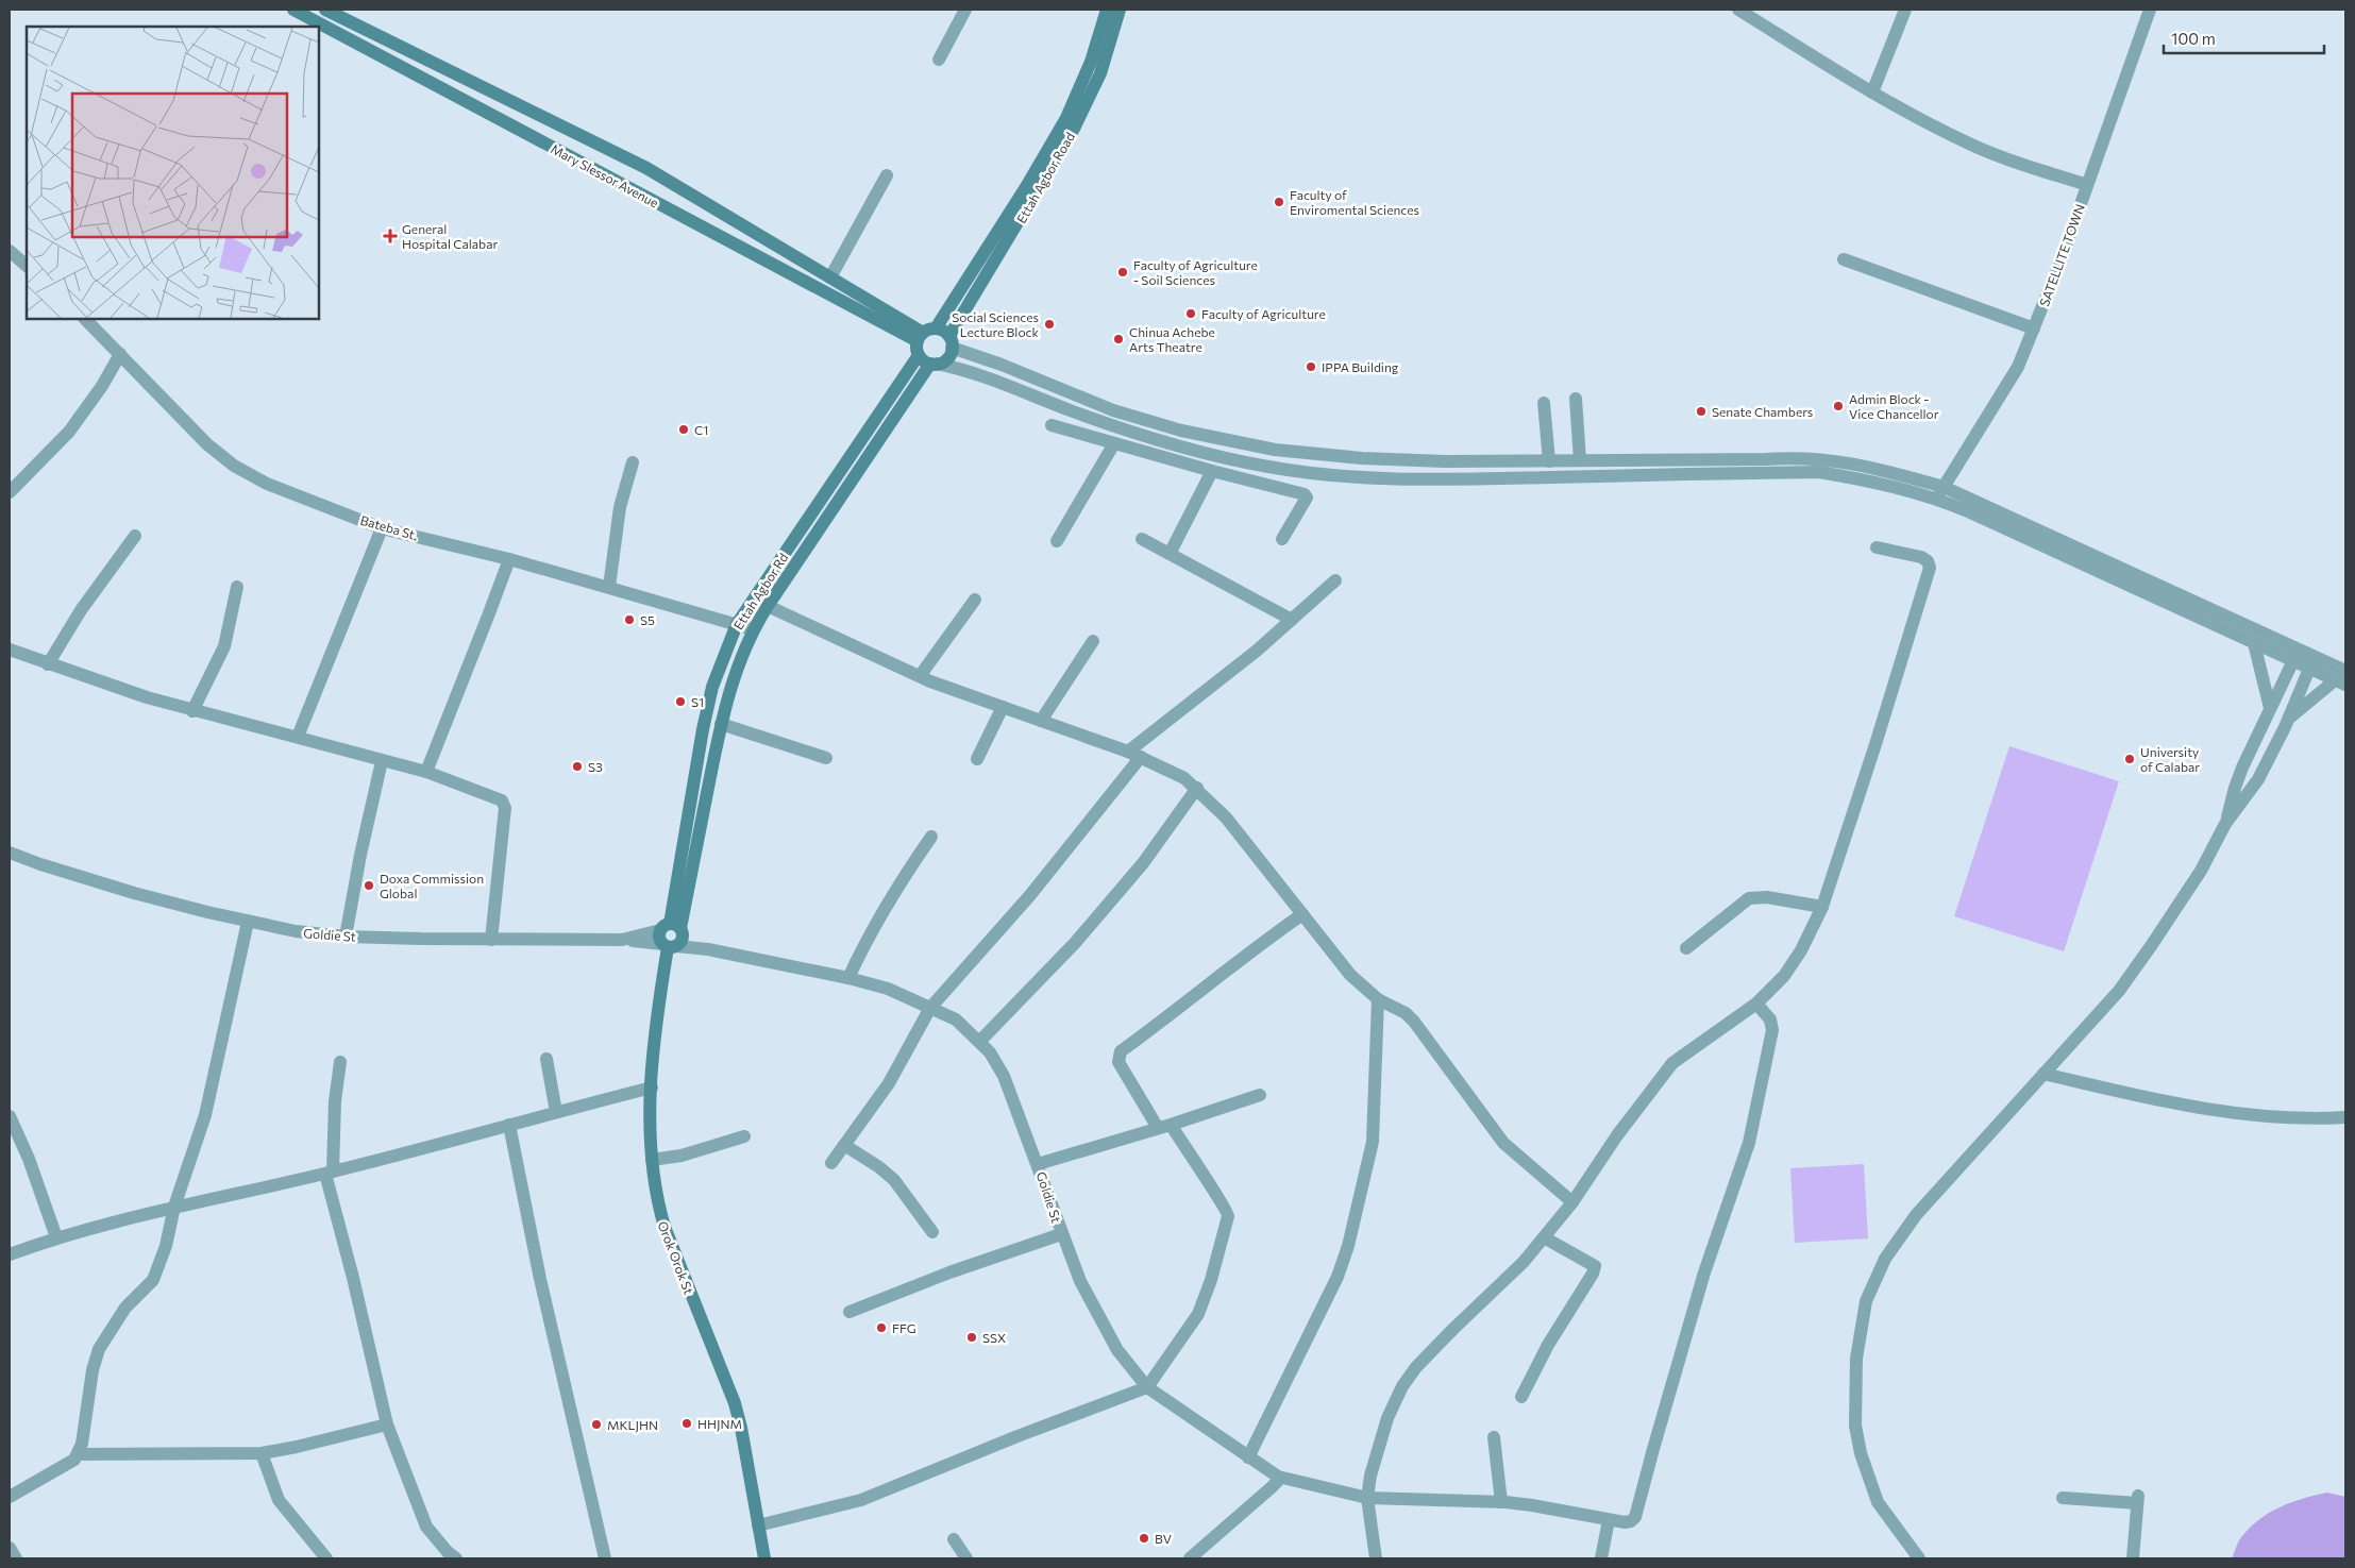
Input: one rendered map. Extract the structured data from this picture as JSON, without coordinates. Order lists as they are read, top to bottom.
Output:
{
  "streets": {
    "main road": [
      "Mary Slessor Avenue",
      "Ettah Agbor Road",
      "Ettah Agbor Rd",
      "Orok Orok St"
    ],
    "street": ["SATELLITE TOWN", "Bateba St.", "Goldie St"]
  },
  "crossings": [
    ["Mary Slessor Avenue", "Ettah Agbor Road"],
    ["Ettah Agbor Road", "Ettah Agbor Rd"],
    ["Bateba St.", "Ettah Agbor Rd"],
    ["Ettah Agbor Rd", "Goldie St"],
    ["Ettah Agbor Rd", "Orok Orok St"],
    ["Goldie St", "Orok Orok St"]
  ],
  "places": {
    "other": [
      "Faculty of Enviromental Sciences",
      "Faculty of Agriculture - Soil Sciences",
      "Faculty of Agriculture",
      "Social Sciences Lecture Block",
      "Chinua Achebe Arts Theatre",
      "IPPA Building",
      "Admin Block - Vice Chancellor",
      "Senate Chambers",
      "C1",
      "S5",
      "S1",
      "University of Calabar",
      "S3",
      "Doxa Commission Global",
      "FFG",
      "SSX",
      "HHJNM",
      "MKLJHN",
      "BV"
    ],
    "health": ["General Hospital Calabar"]
  },
  "scale_bar": "100 m"
}
